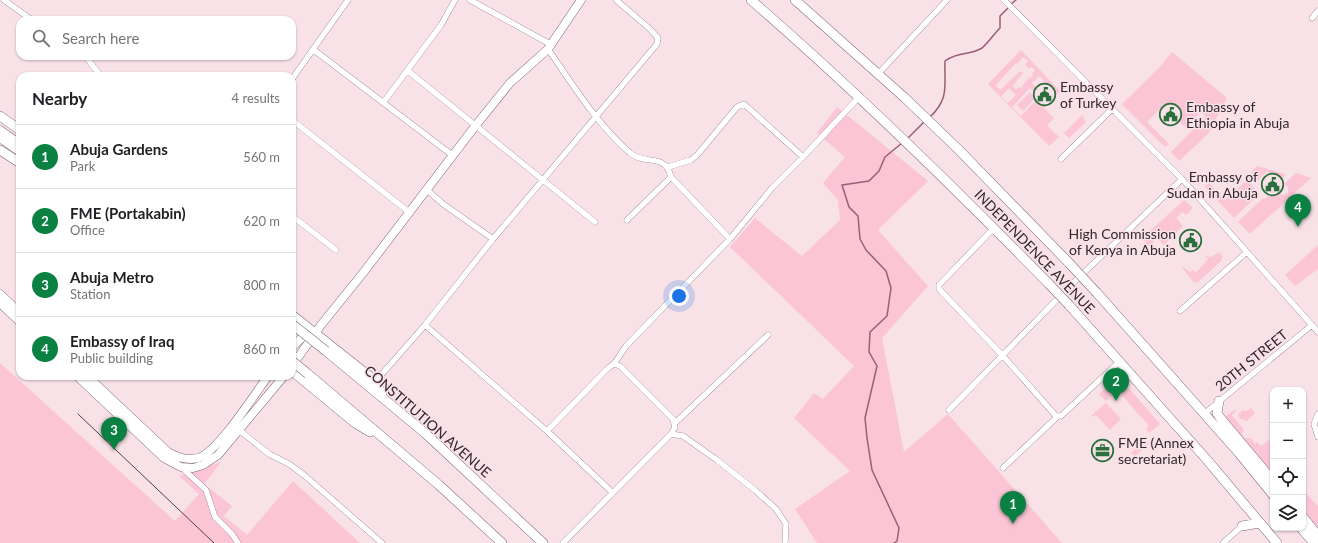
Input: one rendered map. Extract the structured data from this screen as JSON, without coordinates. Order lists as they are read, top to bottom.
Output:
{
  "streets": {
    "main road": ["INDEPENDENCE AVENUE", "CONSTITUTION AVENUE"],
    "street": ["20TH STREET"]
  },
  "crossings": [
    ["INDEPENDENCE AVENUE", "20TH STREET"]
  ],
  "places": {
    "public building": [
      "Embassy of Turkey",
      "Embassy of Ethiopia in Abuja",
      "Embassy of Sudan in Abuja",
      "High Commission of Kenya in Abuja"
    ],
    "office": ["FME (Annex secretariat)"]
  },
  "page": {
    "search": "Search here",
    "heading": ["Nearby", "4 results"],
    "list": [
      {
        "mark": "1",
        "name": "Abuja Gardens",
        "note": "Park",
        "value": "560 m"
      },
      {
        "mark": "2",
        "name": "FME (Portakabin)",
        "note": "Office",
        "value": "620 m"
      },
      {
        "mark": "3",
        "name": "Abuja Metro",
        "note": "Station",
        "value": "800 m"
      },
      {
        "mark": "4",
        "name": "Embassy of Iraq",
        "note": "Public building",
        "value": "860 m"
      }
    ],
    "pins": [
      "4",
      "2",
      "3",
      "1"
    ],
    "map_buttons": ["+", "−"]
  }
}
